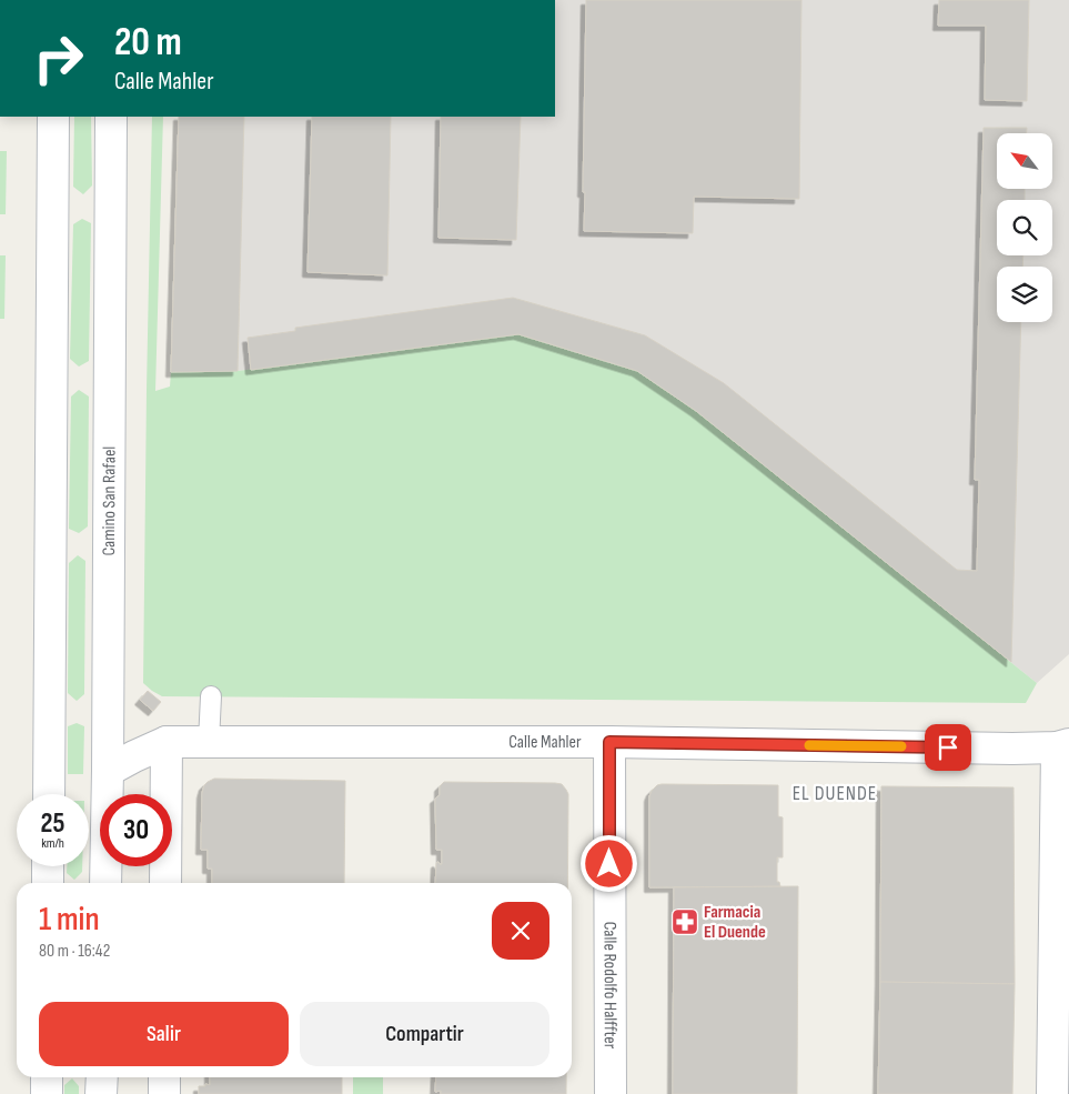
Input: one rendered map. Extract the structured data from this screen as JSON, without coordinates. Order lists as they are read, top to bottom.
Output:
{
  "streets": {
    "street": ["Camino San Rafael", "Calle Mahler", "Calle Rodolfo Halffter"]
  },
  "crossings": [
    ["Camino San Rafael", "Calle Mahler"],
    ["Calle Mahler", "Calle Rodolfo Halffter"]
  ],
  "districts": ["EL DUENDE"],
  "places": {
    "pharmacy": ["Farmacia El Duende"]
  },
  "north": "top left",
  "page": {
    "turn": ["20 m", "Calle Mahler"],
    "speed": "25 km/h",
    "limit": "30",
    "heading": ["1 min", "80 m · 16:42"],
    "buttons": ["Salir", "Compartir"]
  }
}
